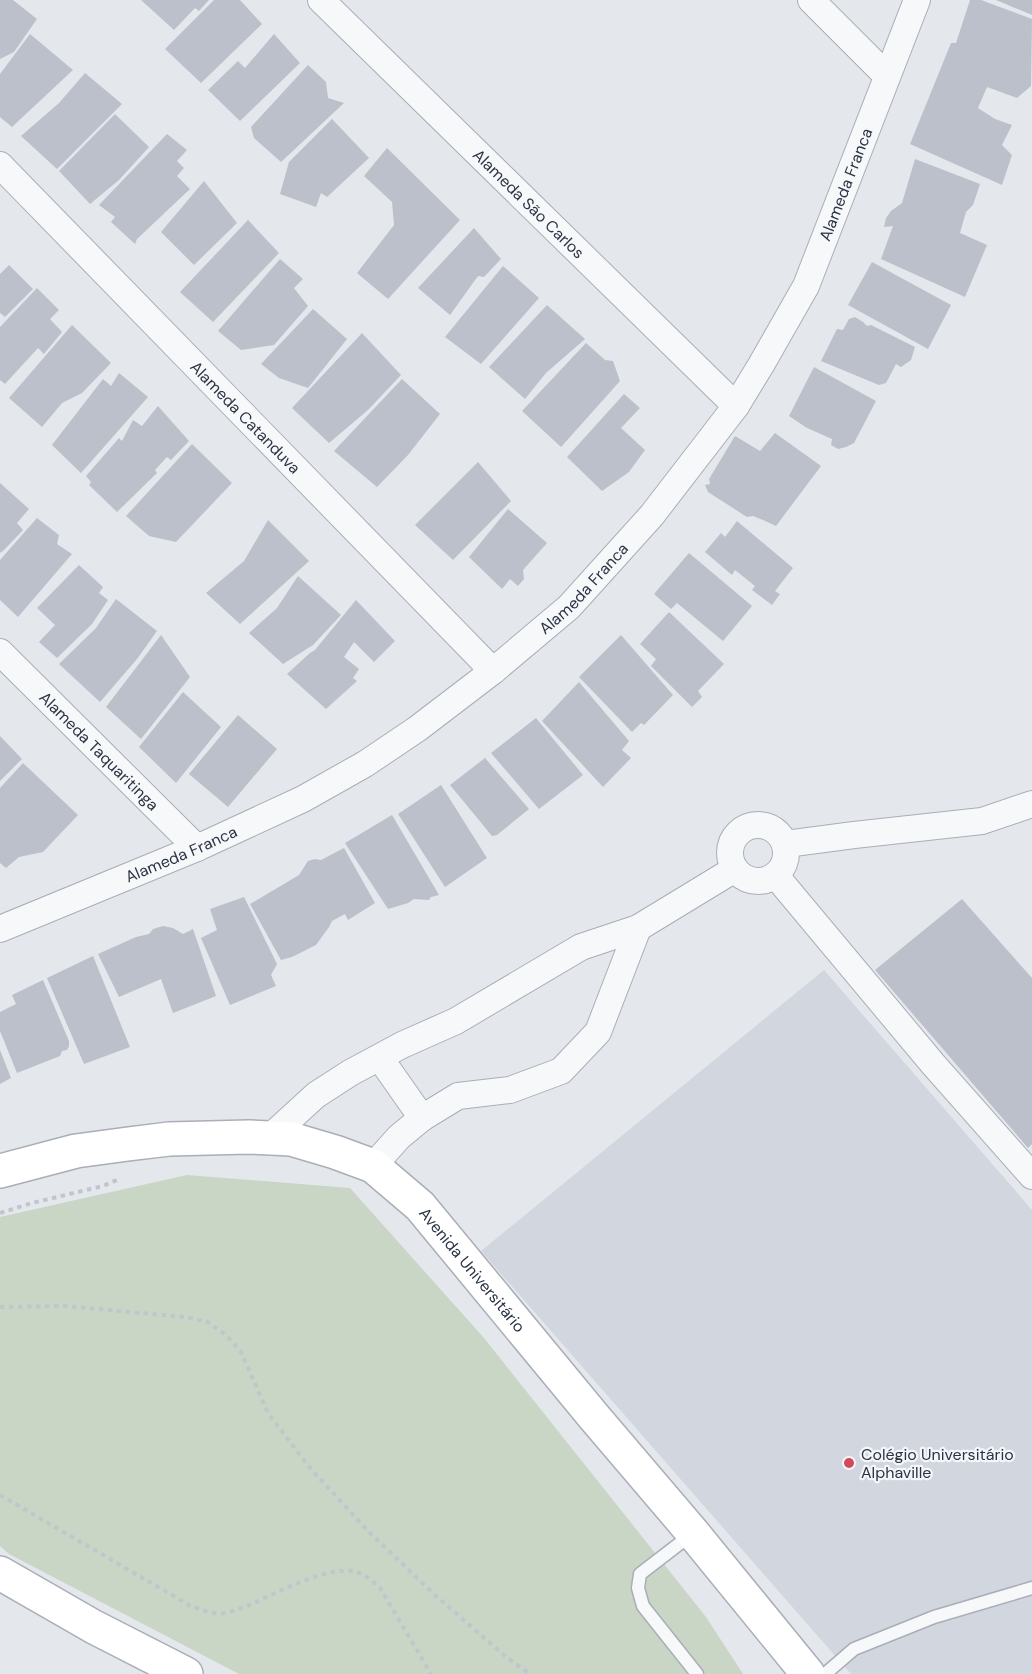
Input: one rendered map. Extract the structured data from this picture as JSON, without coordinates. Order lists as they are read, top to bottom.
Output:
{
  "streets": {
    "main road": ["Avenida Universitário"],
    "street": [
      "Alameda Franca",
      "Alameda São Carlos",
      "Alameda Catanduva",
      "Alameda Taquaritinga"
    ]
  },
  "crossings": [
    ["Alameda Franca", "Alameda São Carlos"],
    ["Alameda Franca", "Alameda Catanduva"],
    ["Alameda Franca", "Alameda Taquaritinga"]
  ],
  "places": ["Colégio Universitário Alphaville"]
}
